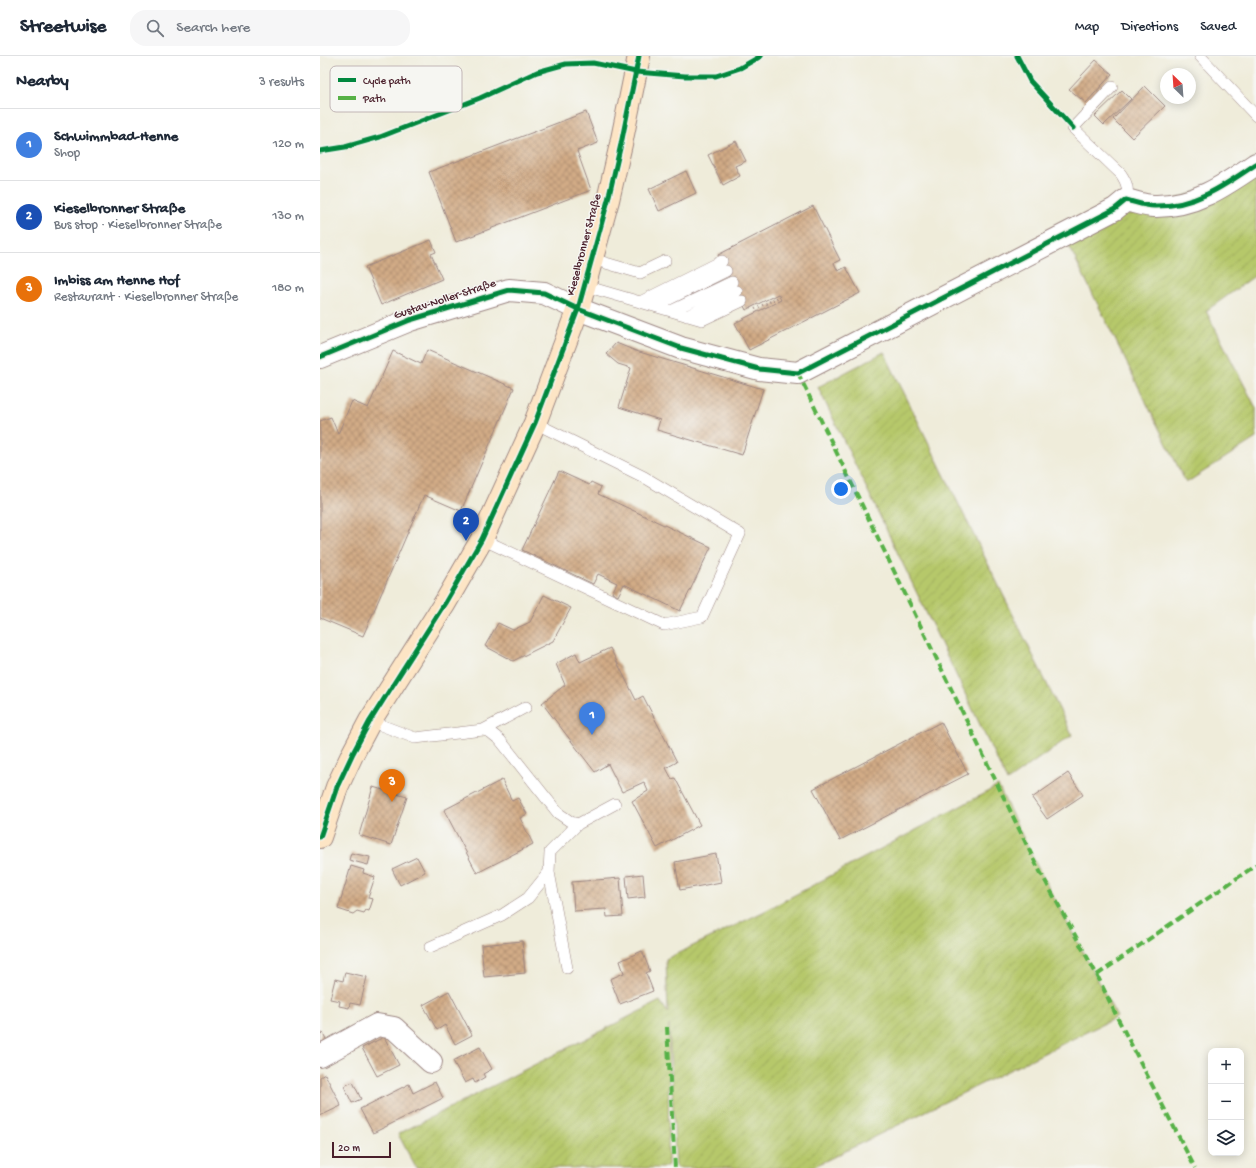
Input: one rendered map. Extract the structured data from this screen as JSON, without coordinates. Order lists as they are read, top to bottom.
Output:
{
  "streets": {
    "street": ["Kieselbronner Straße", "Gustav-Noller-Straße"]
  },
  "crossings": [
    ["Kieselbronner Straße", "Gustav-Noller-Straße"]
  ],
  "legend": ["Cycle path", "Path"],
  "scale_bar": "20 m",
  "north": "top left",
  "page": {
    "header": "Streetwise",
    "search": "Search here",
    "nav": ["Map", "Directions", "Saved"],
    "heading": ["Nearby", "3 results"],
    "list": [
      {
        "mark": "1",
        "name": "Schwimmbad-Henne",
        "note": "Shop",
        "value": "120 m"
      },
      {
        "mark": "2",
        "name": "Kieselbronner Straße",
        "note": "Bus stop · Kieselbronner Straße",
        "value": "130 m"
      },
      {
        "mark": "3",
        "name": "Imbiss am Henne Hof",
        "note": "Restaurant · Kieselbronner Straße",
        "value": "180 m"
      }
    ],
    "pins": ["2", "1", "3"],
    "map_buttons": ["+", "−"],
    "scale": "20 m"
  }
}
